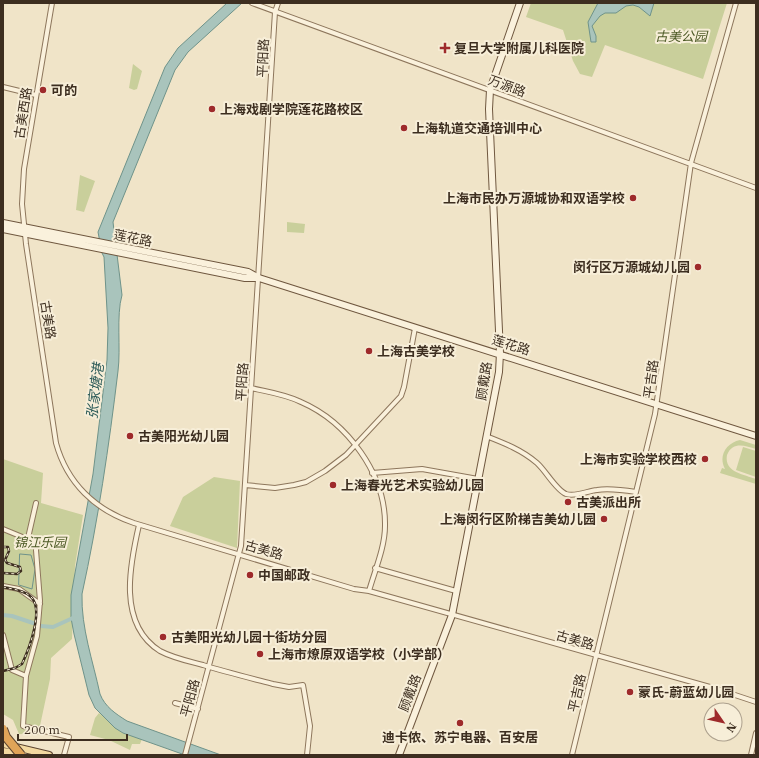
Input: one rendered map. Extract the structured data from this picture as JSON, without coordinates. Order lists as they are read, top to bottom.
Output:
{
  "streets": {
    "main road": ["莲花路", "顾戴路"],
    "street": [
      "平阳路",
      "万源路",
      "古美西路",
      "古美路",
      "平吉路"
    ]
  },
  "crossings": [
    ["平阳路", "万源路"],
    ["平阳路", "莲花路"],
    ["平阳路", "古美路"],
    ["万源路", "平吉路"],
    ["万源路", "顾戴路"],
    ["古美西路", "莲花路"],
    ["古美西路", "古美路"],
    ["莲花路", "古美路"],
    ["莲花路", "平吉路"],
    ["莲花路", "顾戴路"],
    ["古美路", "平吉路"],
    ["古美路", "顾戴路"]
  ],
  "water": ["张家塘港"],
  "parks": ["古美公园", "锦江乐园"],
  "places": {
    "health": ["复旦大学附属儿科医院"],
    "other": [
      "可的",
      "上海戏剧学院莲花路校区",
      "上海轨道交通培训中心",
      "上海市民办万源城协和双语学校",
      "闵行区万源城幼儿园",
      "上海古美学校",
      "古美阳光幼儿园",
      "上海市实验学校西校",
      "上海春光艺术实验幼儿园",
      "古美派出所",
      "上海闵行区阶梯吉美幼儿园",
      "中国邮政",
      "古美阳光幼儿园十街坊分园",
      "上海市燎原双语学校（小学部）",
      "蒙氏-蔚蓝幼儿园",
      "迪卡侬、苏宁电器、百安居"
    ]
  },
  "scale_bar": "200 m",
  "north": "bottom right"
}
